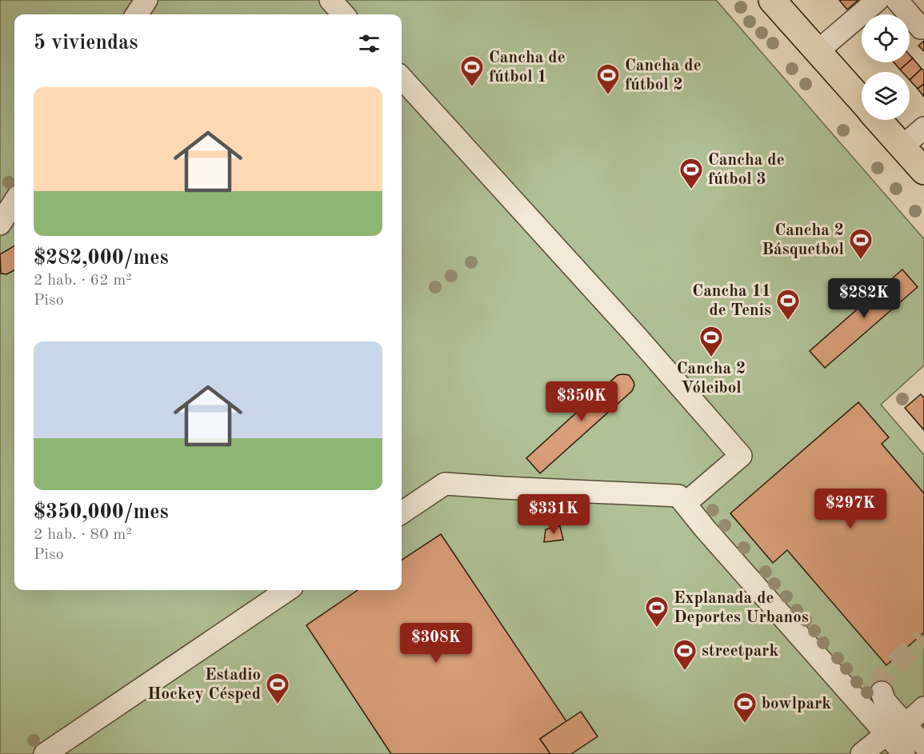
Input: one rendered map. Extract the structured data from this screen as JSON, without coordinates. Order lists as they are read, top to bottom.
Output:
{
  "places": {
    "sports": [
      "Cancha de fútbol 1",
      "Cancha de fútbol 2",
      "Cancha de fútbol 3",
      "Cancha 2 Básquetbol",
      "Cancha 11 de Tenis",
      "Cancha 2 Vóleibol",
      "Explanada de Deportes Urbanos",
      "streetpark",
      "Estadio Hockey Césped",
      "bowlpark"
    ]
  },
  "page": {
    "heading": "5 viviendas",
    "list": [
      {
        "name": "$282,000/mes",
        "note": "2 hab. · 62 m² · Piso"
      },
      {
        "name": "$350,000/mes",
        "note": "2 hab. · 80 m² · Piso"
      }
    ],
    "price": [
      "$282K",
      "$350K",
      "$297K",
      "$331K",
      "$308K"
    ]
  }
}
